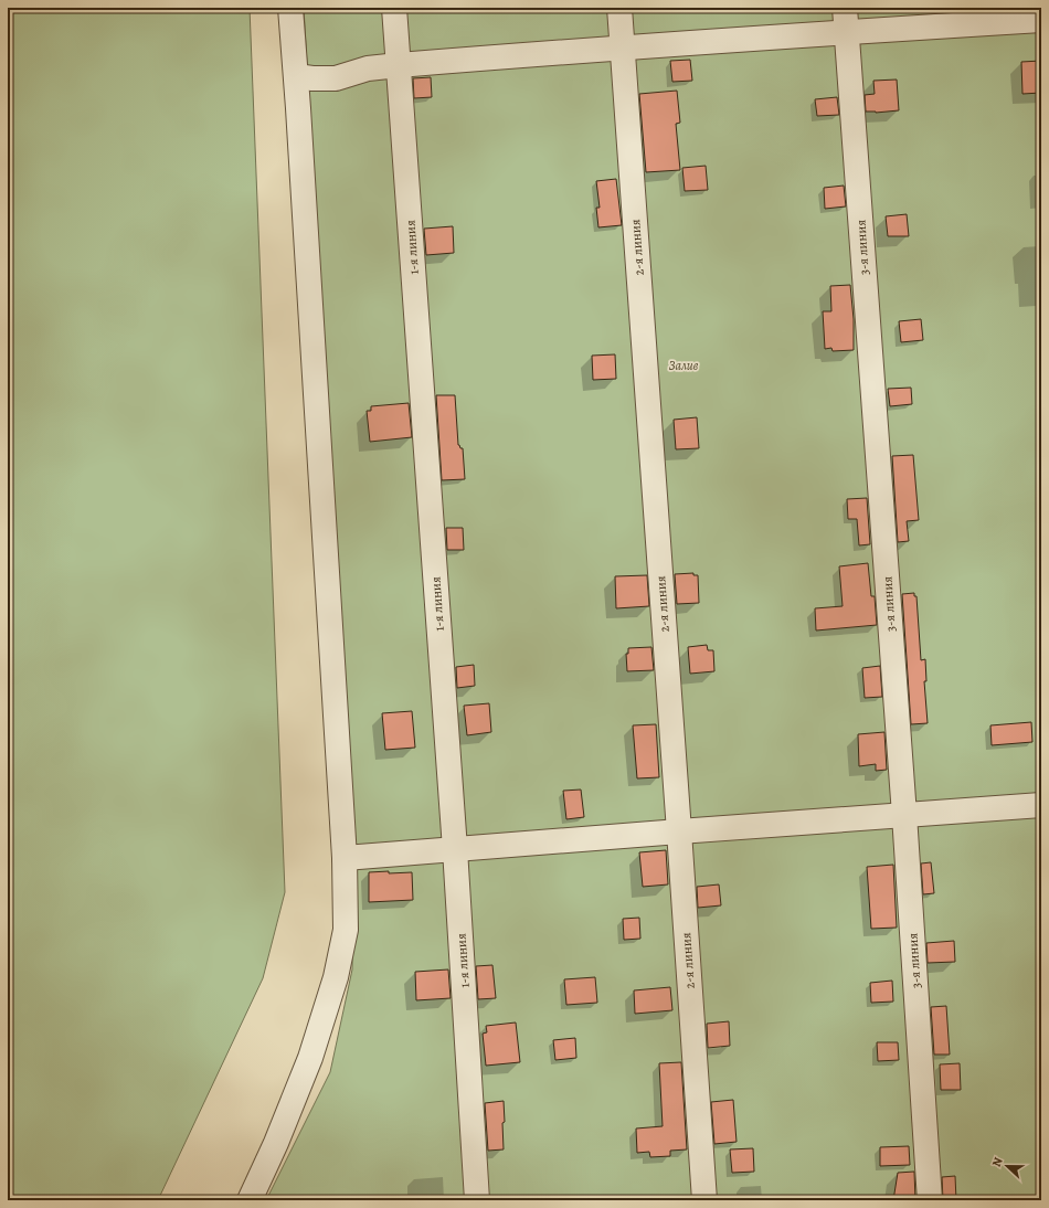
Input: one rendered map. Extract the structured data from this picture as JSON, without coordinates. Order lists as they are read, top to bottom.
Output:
{
  "streets": {
    "street": ["1-я линия", "2-я линия", "3-я линия"]
  },
  "parks": ["Залив"],
  "north": "left"
}
